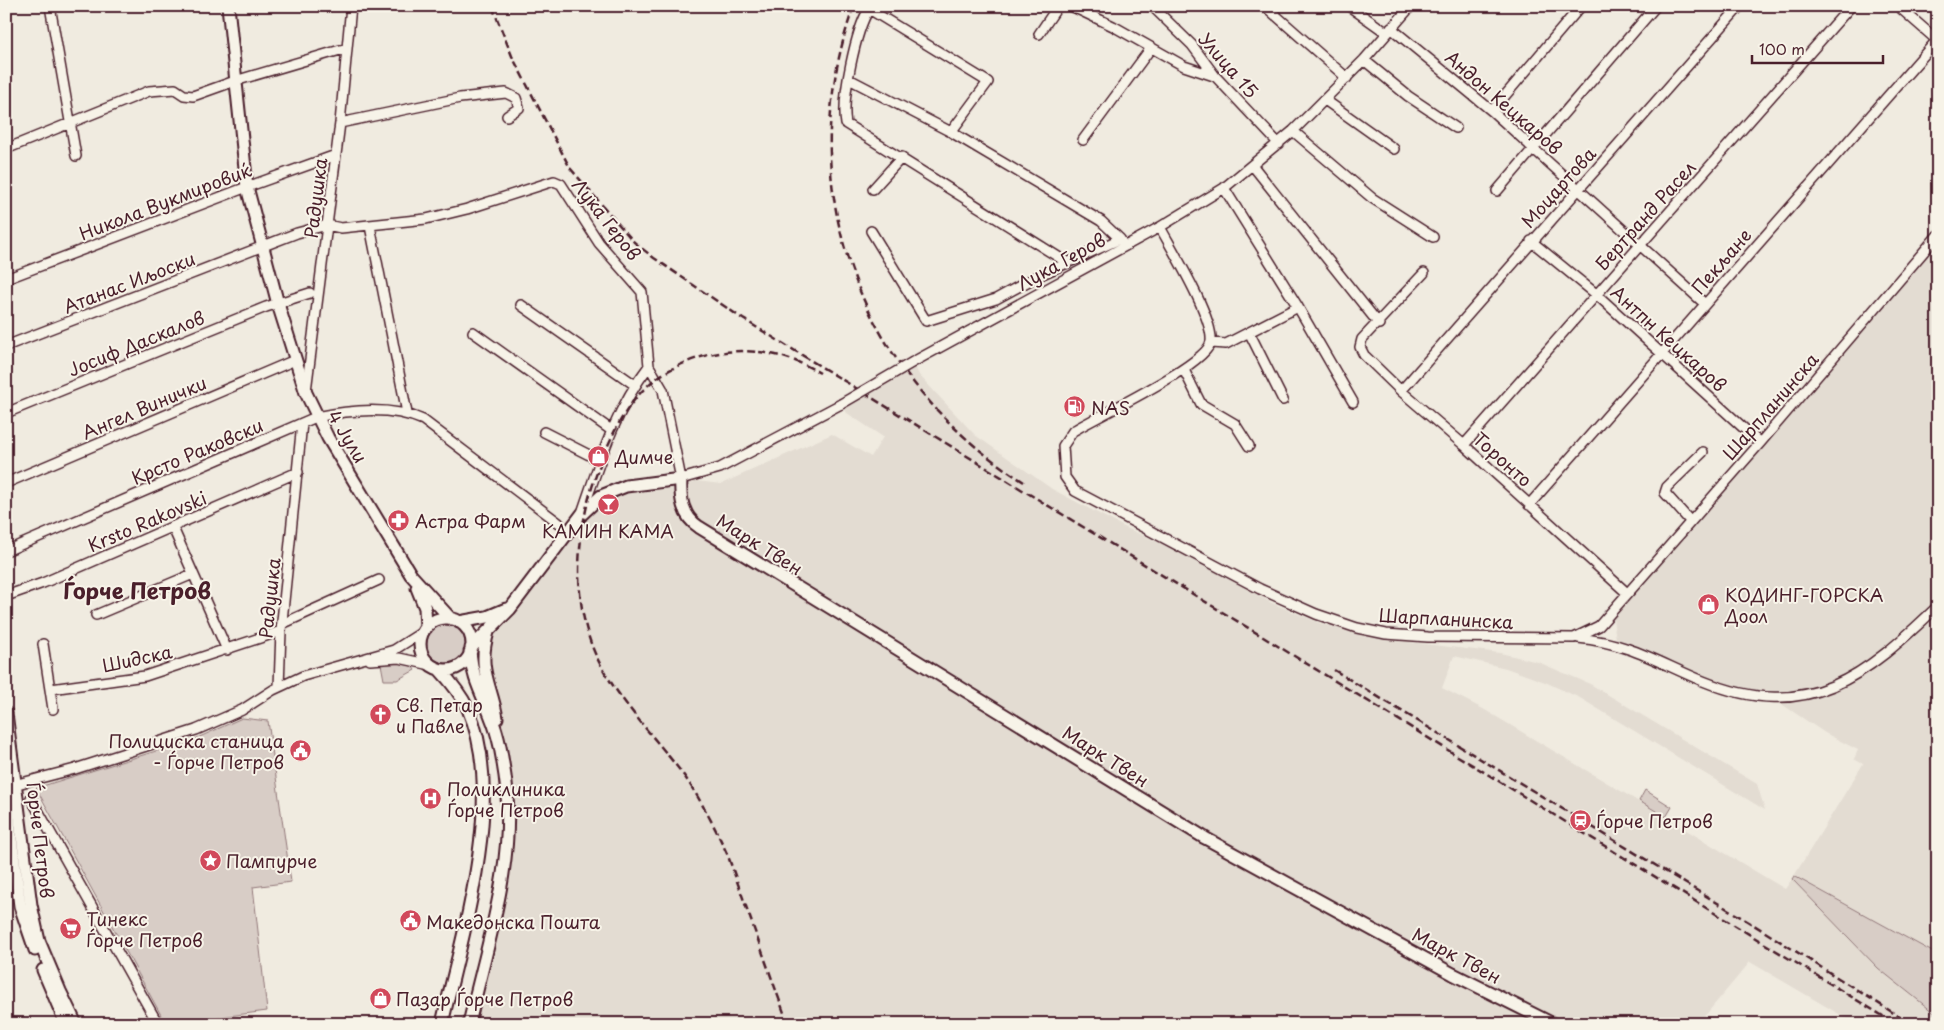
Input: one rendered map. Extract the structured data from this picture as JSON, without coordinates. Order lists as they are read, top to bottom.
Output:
{
  "streets": {
    "street": [
      "Улица 15",
      "Андон Кецкаров",
      "Моцартова",
      "Радушка",
      "Никола Вукмировиќ",
      "Бертранд Расел",
      "Лука Геров",
      "Пекљане",
      "Aтанас Иљоски",
      "Антпн Кецкаров",
      "Јосиф Даскалов",
      "Шарпланинска",
      "Ангел Винички",
      "4 Јули",
      "Крсто Раковски",
      "Торонто",
      "Krsto Rakovski",
      "Марк Твен",
      "Шидска",
      "Ѓорче Петров"
    ]
  },
  "crossings": [
    ["Улица 15", "Лука Геров"],
    ["Андон Кецкаров", "Моцартова"],
    ["Андон Кецкаров", "Бертранд Расел"],
    ["Андон Кецкаров", "Лука Геров"],
    ["Андон Кецкаров", "Пекљане"],
    ["Моцартова", "Антпн Кецкаров"],
    ["Моцартова", "Торонто"],
    ["Радушка", "Никола Вукмировиќ"],
    ["Радушка", "4 Јули"],
    ["Радушка", "Крсто Раковски"],
    ["Радушка", "Krsto Rakovski"],
    ["Радушка", "Шидска"],
    ["Бертранд Расел", "Антпн Кецкаров"],
    ["Бертранд Расел", "Торонто"],
    ["Лука Геров", "4 Јули"],
    ["Лука Геров", "Марк Твен"],
    ["Пекљане", "Антпн Кецкаров"],
    ["Пекљане", "Торонто"],
    ["Aтанас Иљоски", "4 Јули"],
    ["Антпн Кецкаров", "Шарпланинска"],
    ["Јосиф Даскалов", "4 Јули"],
    ["Шарпланинска", "Торонто"],
    ["Ангел Винички", "4 Јули"],
    ["4 Јули", "Крсто Раковски"]
  ],
  "districts": ["Ѓорче Петров"],
  "places": {
    "fuel station": ["NAS"],
    "shop": ["Димче", "КОДИНГ-ГОРСКА Доол", "Пазар Ѓорче Петров"],
    "bar": ["КАМИН КАМА"],
    "pharmacy": ["Астра Фарм"],
    "church": ["Св. Петар и Павле"],
    "public building": ["Полициска станица - Ѓорче Петров", "Македонска Пошта"],
    "hospital": ["Поликлиника Ѓорче Петров"],
    "station": ["Ѓорче Петров"],
    "place": ["Пампурче"],
    "supermarket": ["Тинекс Ѓорче Петров"]
  },
  "scale_bar": "100 m"
}
